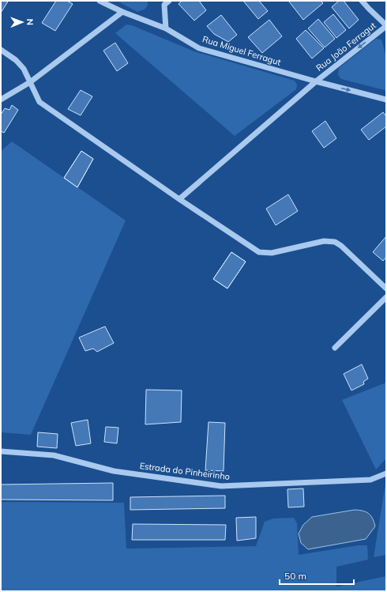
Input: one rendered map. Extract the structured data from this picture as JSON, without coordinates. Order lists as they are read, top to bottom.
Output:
{
  "streets": {
    "street": ["Rua João Ferragut", "Rua Miguel Ferragut", "Estrada do Pinheirinho"]
  },
  "crossings": [
    ["Rua João Ferragut", "Rua Miguel Ferragut"]
  ],
  "scale_bar": "50 m",
  "north": "right"
}
